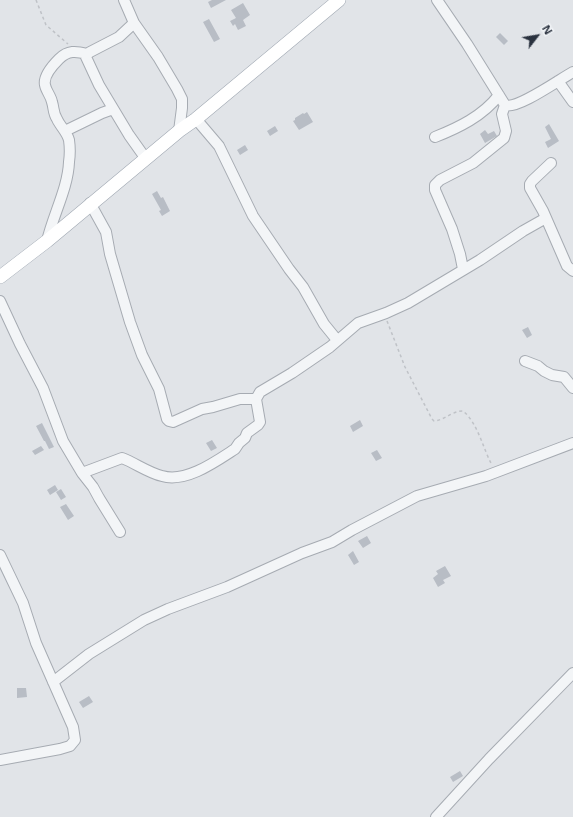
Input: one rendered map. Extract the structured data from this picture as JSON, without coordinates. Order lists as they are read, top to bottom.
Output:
{
  "north": "top right"
}
